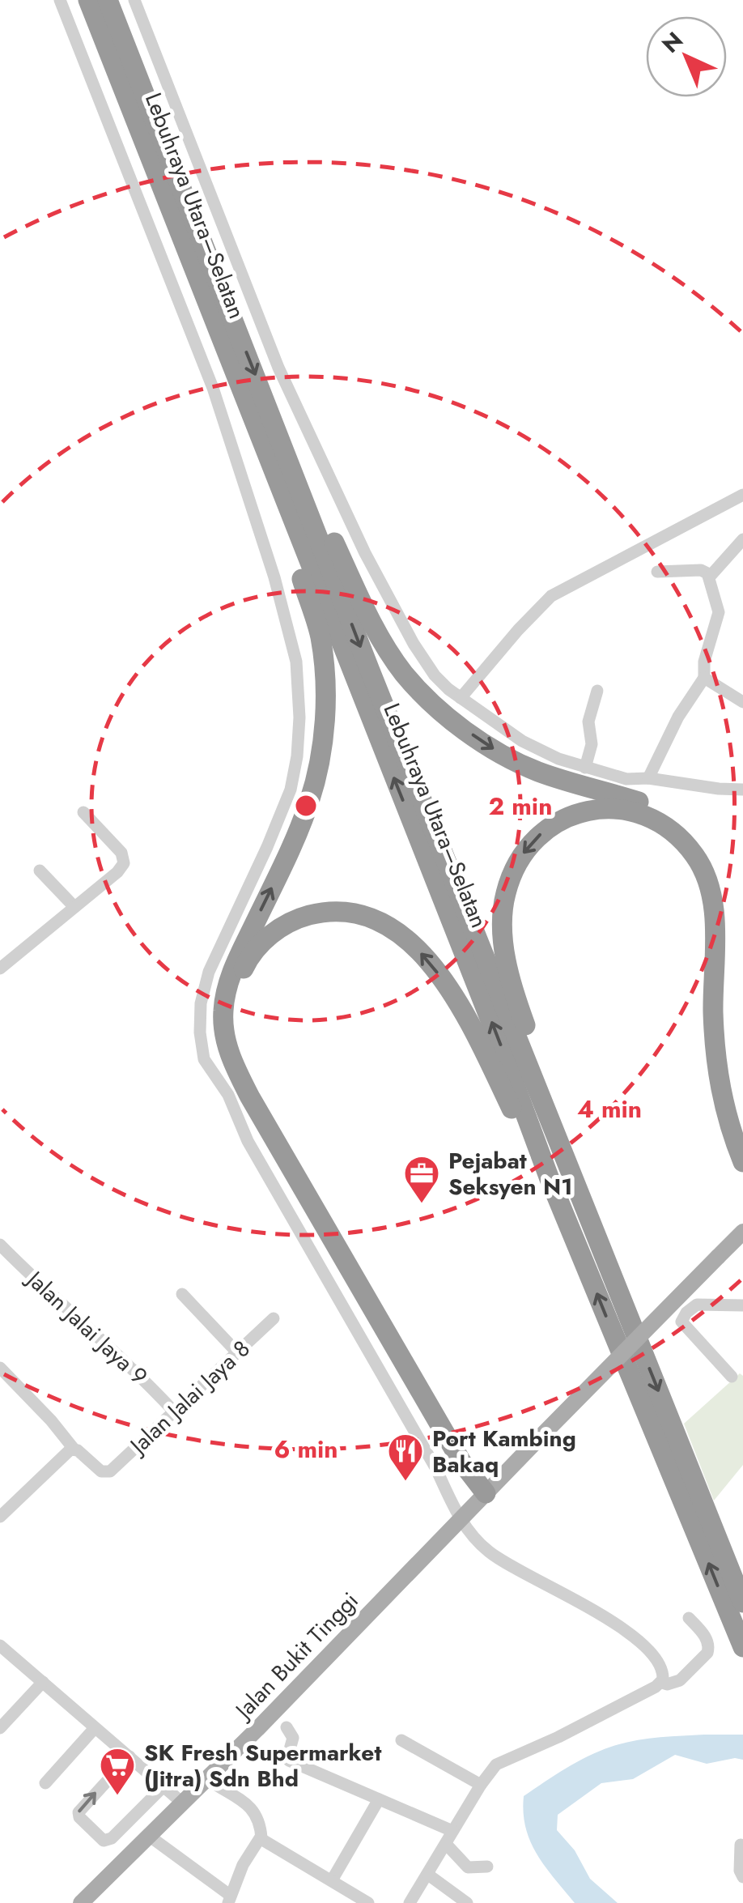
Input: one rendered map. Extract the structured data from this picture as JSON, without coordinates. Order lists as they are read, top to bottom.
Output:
{
  "streets": {
    "highway": ["Lebuhraya Utara–Selatan"],
    "main road": ["Jalan Bukit Tinggi"],
    "street": ["Jalan Jalai Jaya 9", "Jalan Jalai Jaya 8"]
  },
  "crossings": [
    ["Jalan Jalai Jaya 9", "Jalan Jalai Jaya 8"]
  ],
  "places": {
    "office": ["Pejabat Seksyen N1"],
    "restaurant": ["Port Kambing Bakaq"],
    "supermarket": ["SK Fresh Supermarket (Jitra) Sdn Bhd"]
  },
  "north": "top left",
  "rings": ["2 min", "4 min", "6 min"]
}
